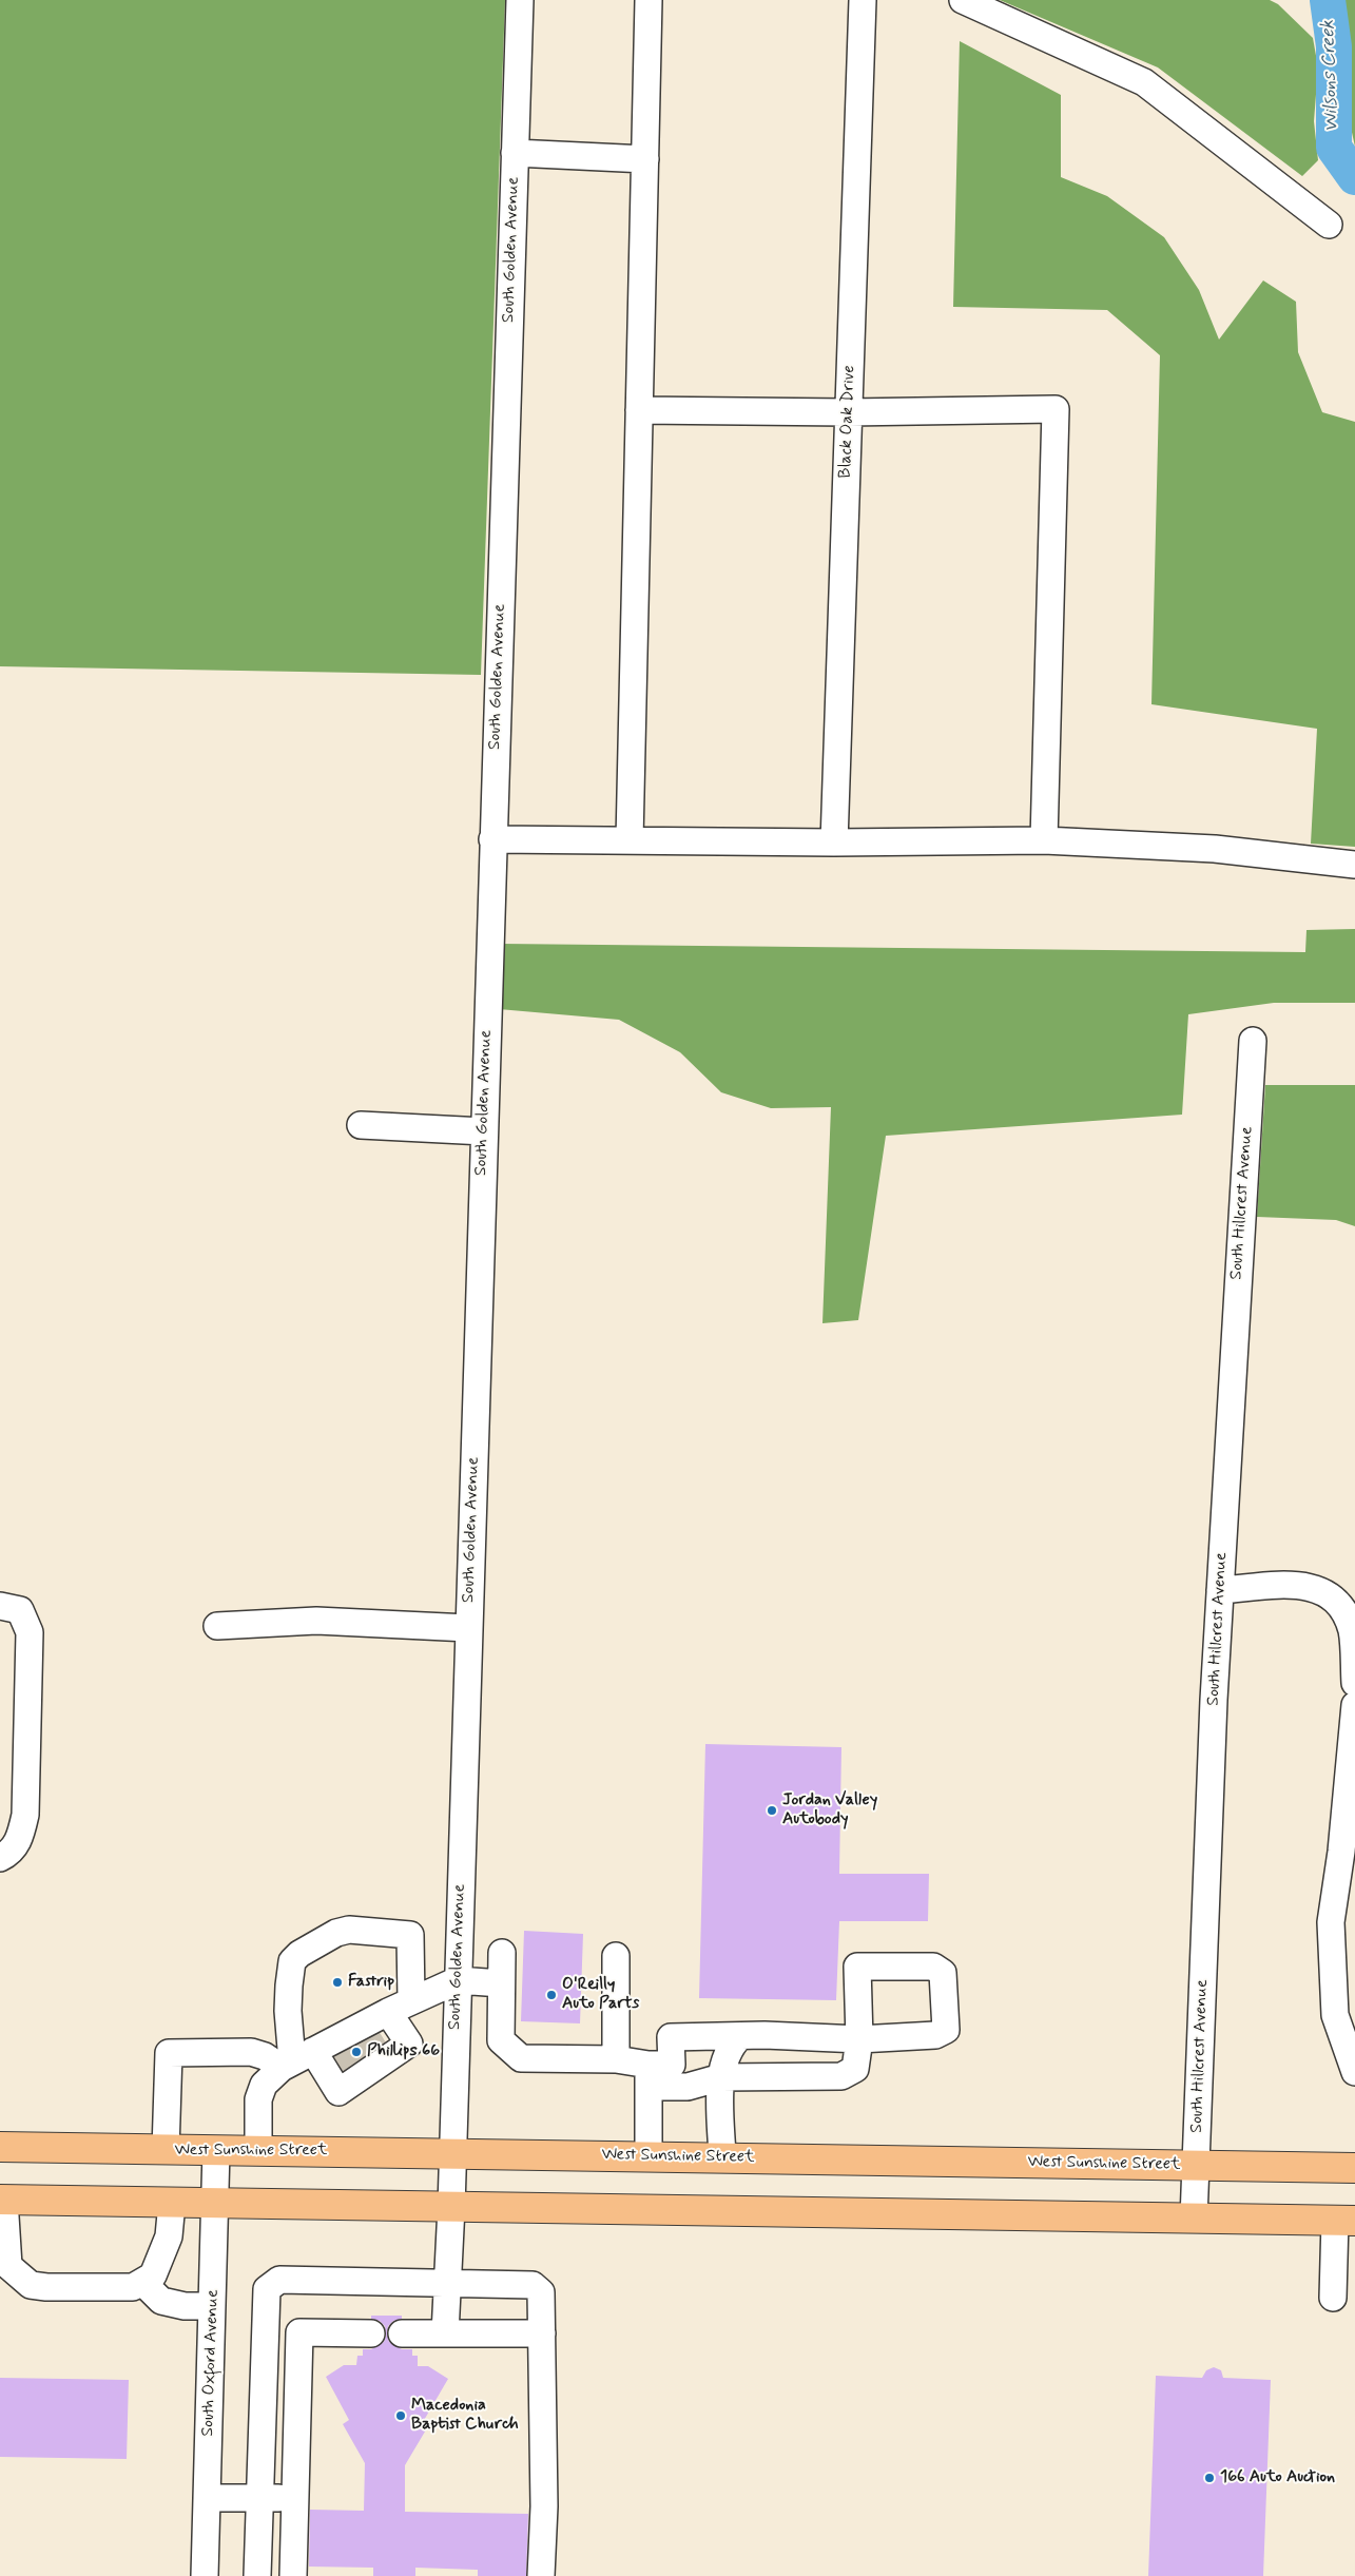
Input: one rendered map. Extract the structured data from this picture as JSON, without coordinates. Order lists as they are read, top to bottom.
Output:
{
  "streets": {
    "main road": ["West Sunshine Street"],
    "street": [
      "South Golden Avenue",
      "Black Oak Drive",
      "South Hillcrest Avenue",
      "South Oxford Avenue"
    ]
  },
  "crossings": [
    ["South Golden Avenue", "West Sunshine Street"],
    ["South Hillcrest Avenue", "West Sunshine Street"],
    ["West Sunshine Street", "South Oxford Avenue"]
  ],
  "water": ["Wilsons Creek"],
  "places": [
    "Jordan Valley Autobody",
    "Fastrip",
    "O'Reilly Auto Parts",
    "Phillips 66",
    "Macedonia Baptist Church",
    "166 Auto Auction"
  ]
}
